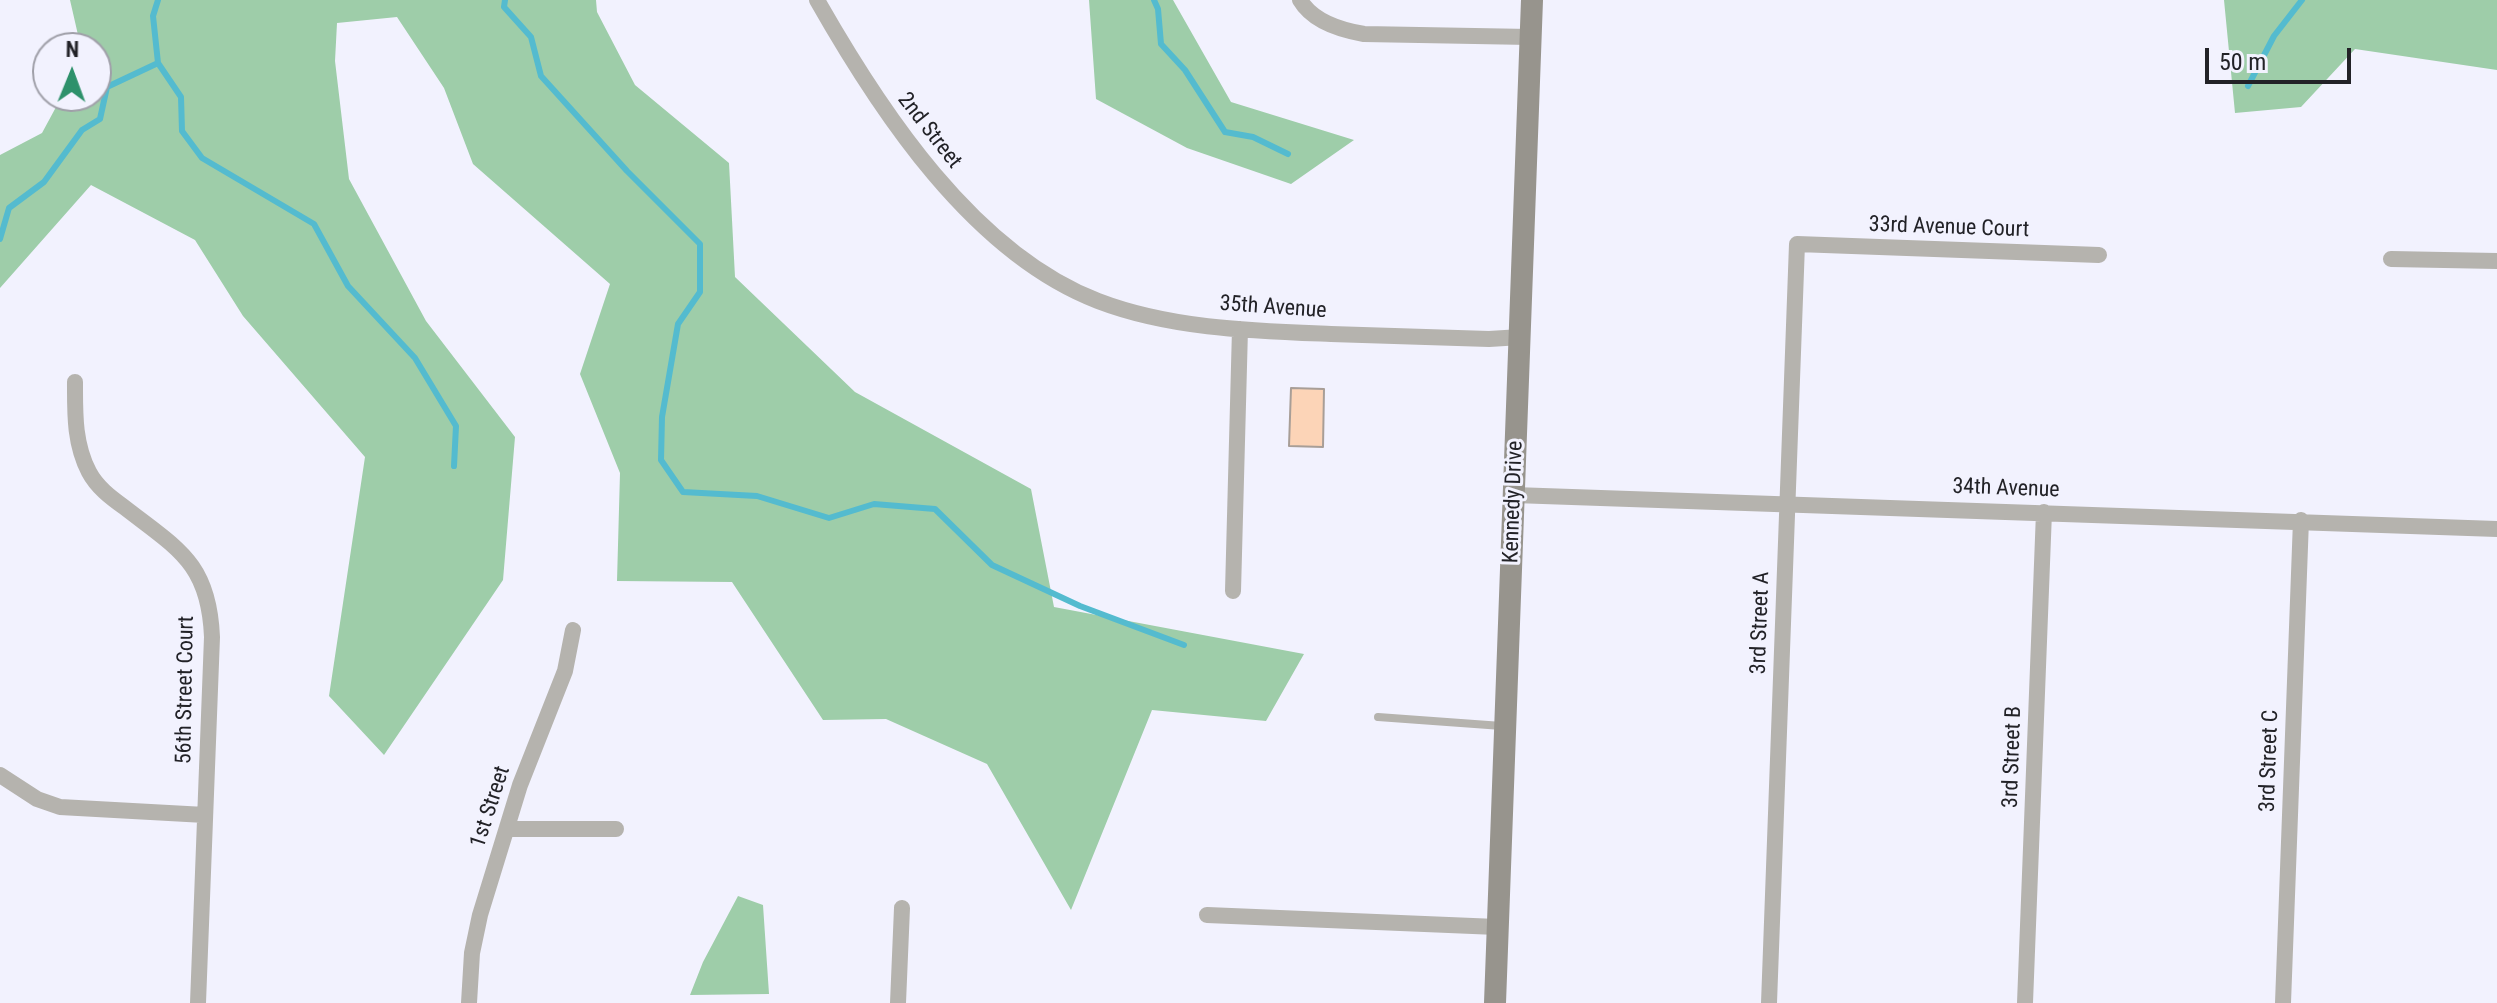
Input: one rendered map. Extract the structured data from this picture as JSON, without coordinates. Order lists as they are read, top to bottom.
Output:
{
  "streets": {
    "street": [
      "2nd Street",
      "33rd Avenue Court",
      "35th Avenue",
      "34th Avenue",
      "Kennedy Drive",
      "3rd Street A",
      "56th Street Court",
      "3rd Street B",
      "3rd Street C",
      "1st Street"
    ]
  },
  "crossings": [
    ["2nd Street", "35th Avenue"],
    ["33rd Avenue Court", "3rd Street A"],
    ["35th Avenue", "Kennedy Drive"],
    ["34th Avenue", "Kennedy Drive"],
    ["34th Avenue", "3rd Street A"],
    ["34th Avenue", "3rd Street B"],
    ["34th Avenue", "3rd Street C"]
  ],
  "scale_bar": "50 m",
  "north": "top"
}
